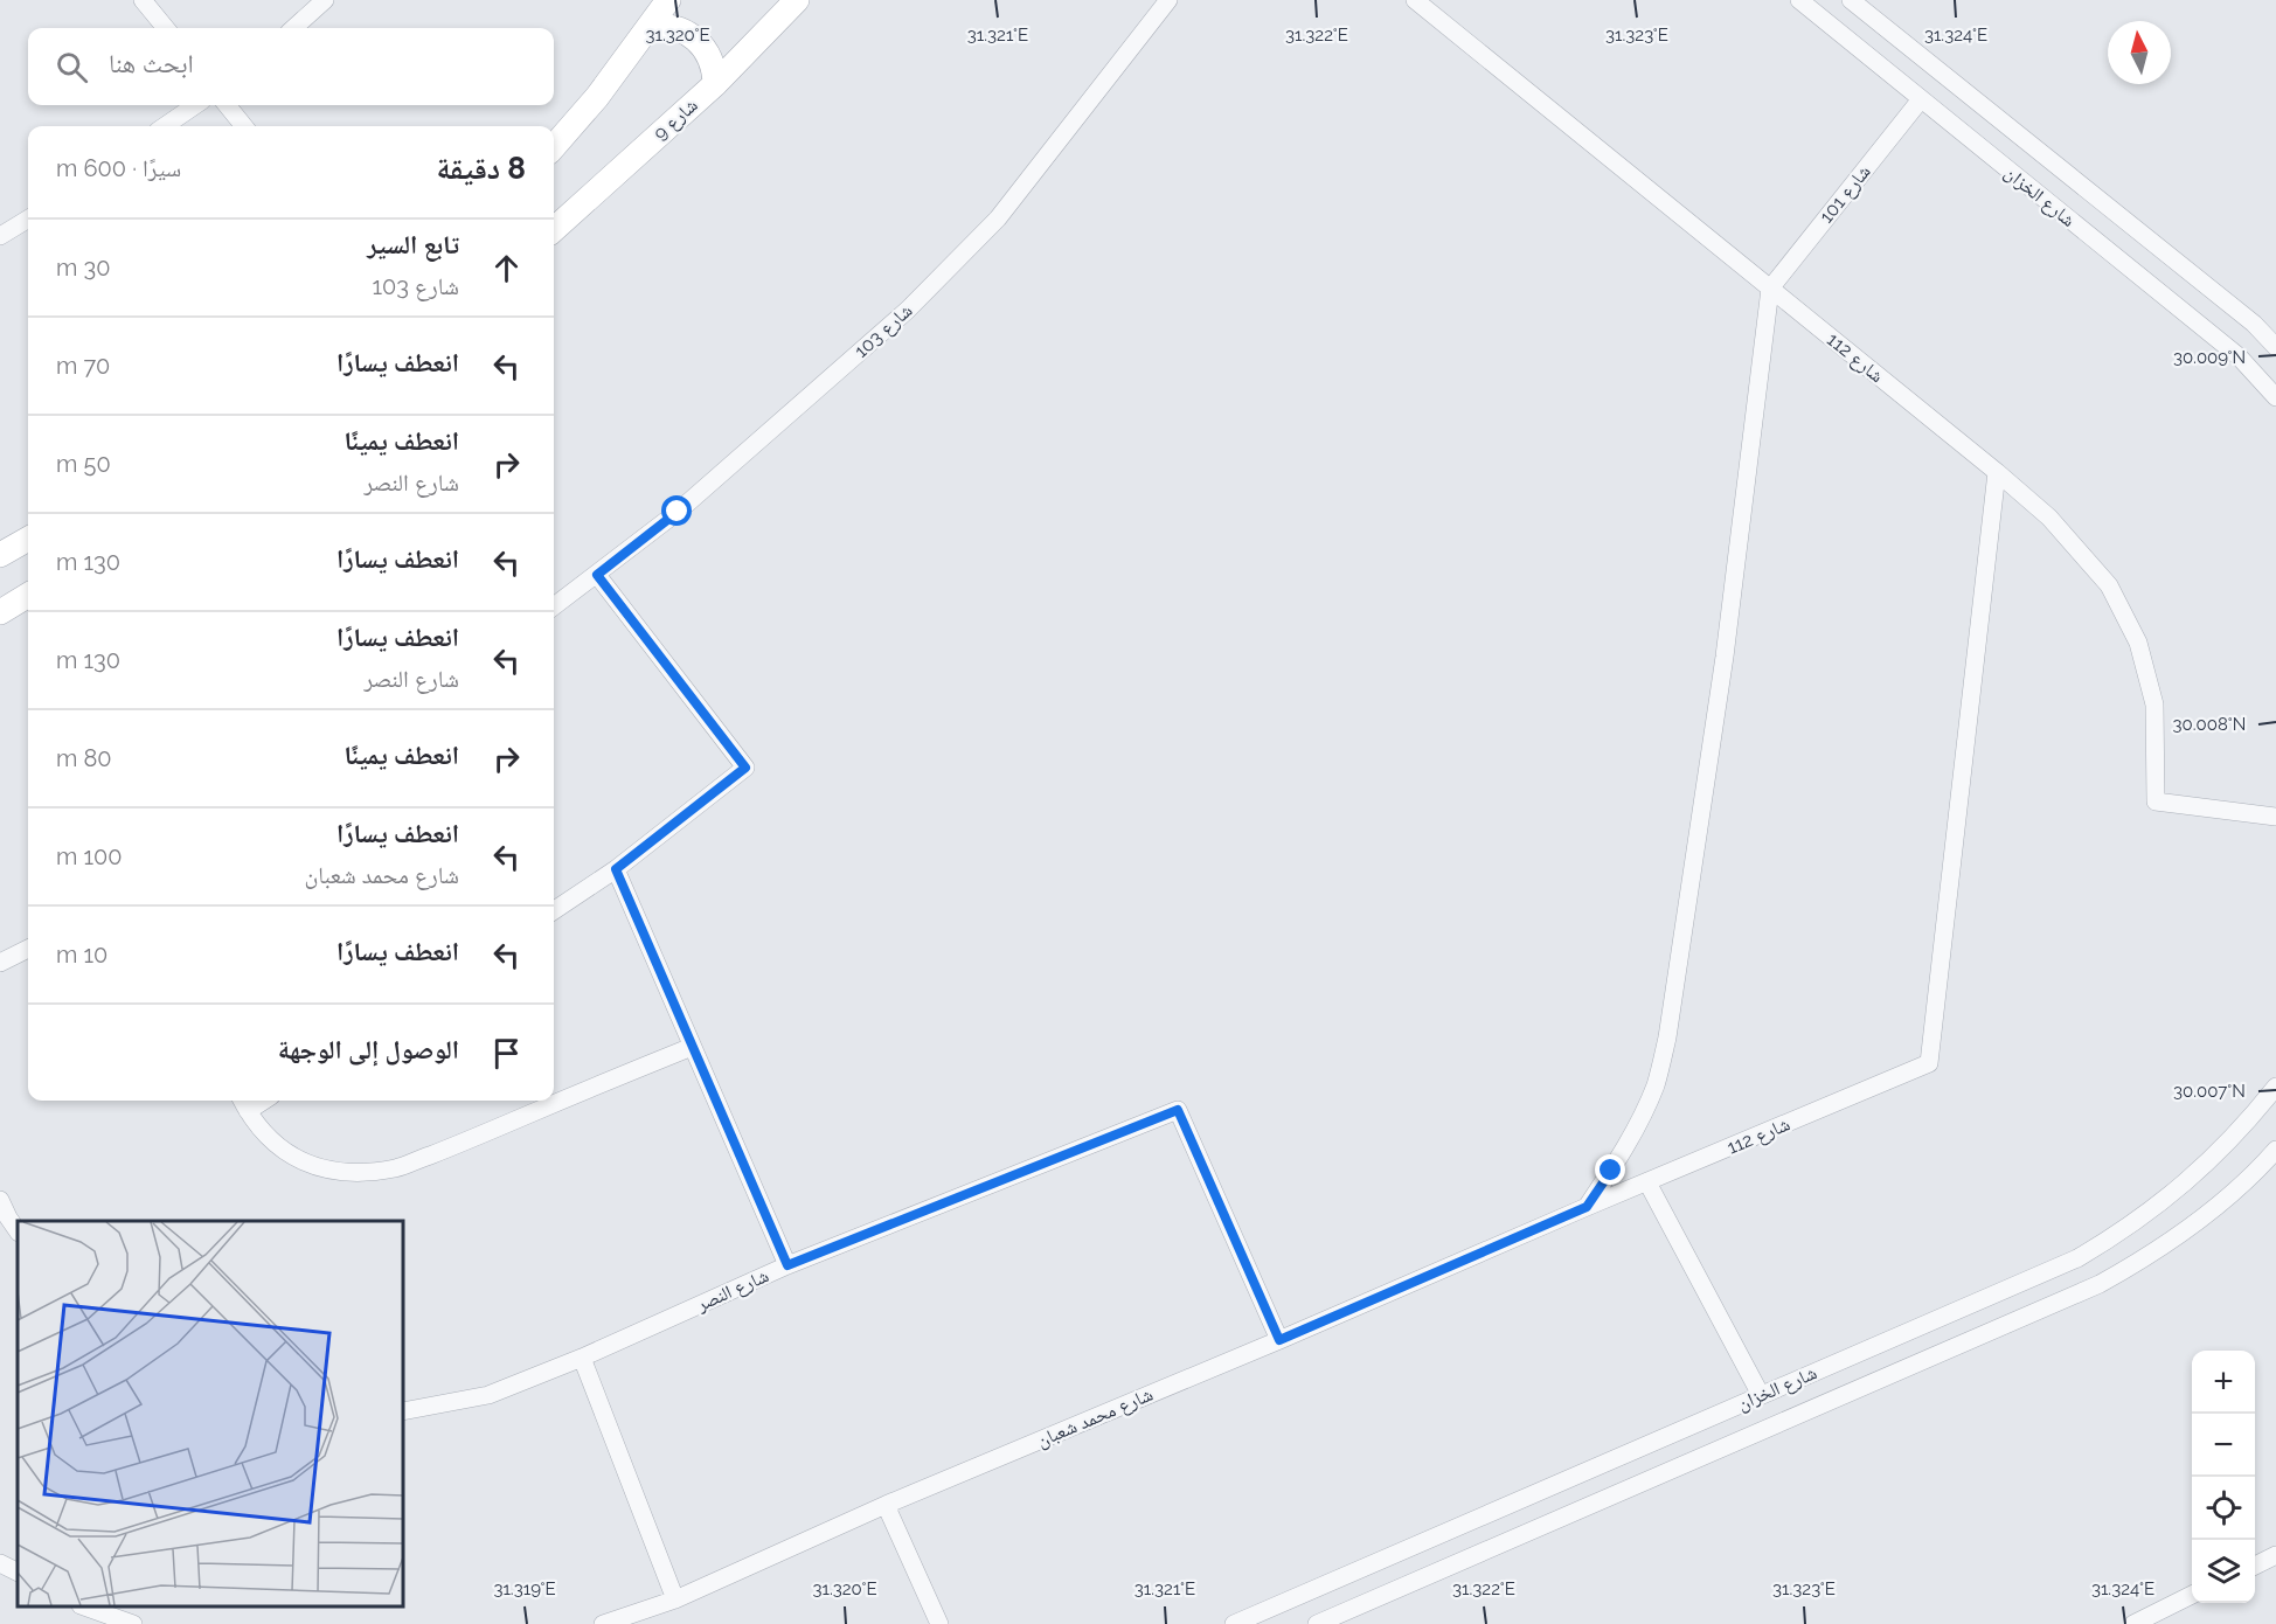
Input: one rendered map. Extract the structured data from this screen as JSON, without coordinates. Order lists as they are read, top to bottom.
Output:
{
  "streets": {
    "main road": ["شارع 9"],
    "street": [
      "شارع 101",
      "شارع الخزان",
      "شارع 103",
      "شارع 112",
      "شارع النصر",
      "شارع محمد شعبان"
    ]
  },
  "crossings": [
    ["شارع 101", "شارع الخزان"],
    ["شارع 101", "شارع 112"],
    ["شارع 112", "شارع محمد شعبان"],
    ["شارع النصر", "شارع محمد شعبان"]
  ],
  "north": "top",
  "page": {
    "search": "ابحث هنا",
    "heading": ["8 دقيقة", "سيرًا · 600 m"],
    "list": [
      ["تابع السير", "شارع 103", "30 m"],
      ["انعطف يسارًا", "70 m"],
      ["انعطف يمينًا", "شارع النصر", "50 m"],
      ["انعطف يسارًا", "130 m"],
      ["انعطف يسارًا", "شارع النصر", "130 m"],
      ["انعطف يمينًا", "80 m"],
      ["انعطف يسارًا", "شارع محمد شعبان", "100 m"],
      ["انعطف يسارًا", "10 m"],
      "الوصول إلى الوجهة"
    ],
    "map_buttons": ["+", "−"]
  },
  "coordinates": [
    "31.320°E",
    "31.321°E",
    "31.322°E",
    "31.323°E",
    "31.324°E",
    "30.009°N",
    "30.008°N",
    "30.007°N",
    "31.319°E"
  ]
}
